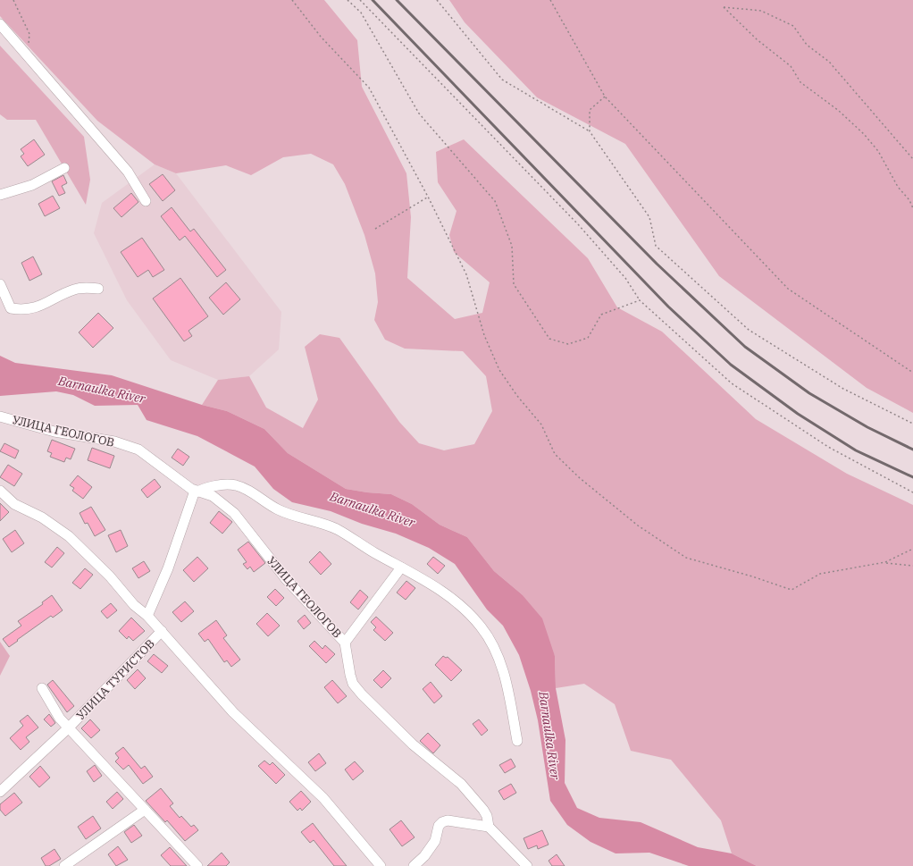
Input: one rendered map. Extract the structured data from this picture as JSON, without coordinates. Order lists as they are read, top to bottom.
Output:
{
  "streets": {
    "street": ["УЛИЦА ГЕОЛОГОВ", "УЛИЦА ТУРИСТОВ"]
  },
  "water": ["Barnaulka River"]
}
